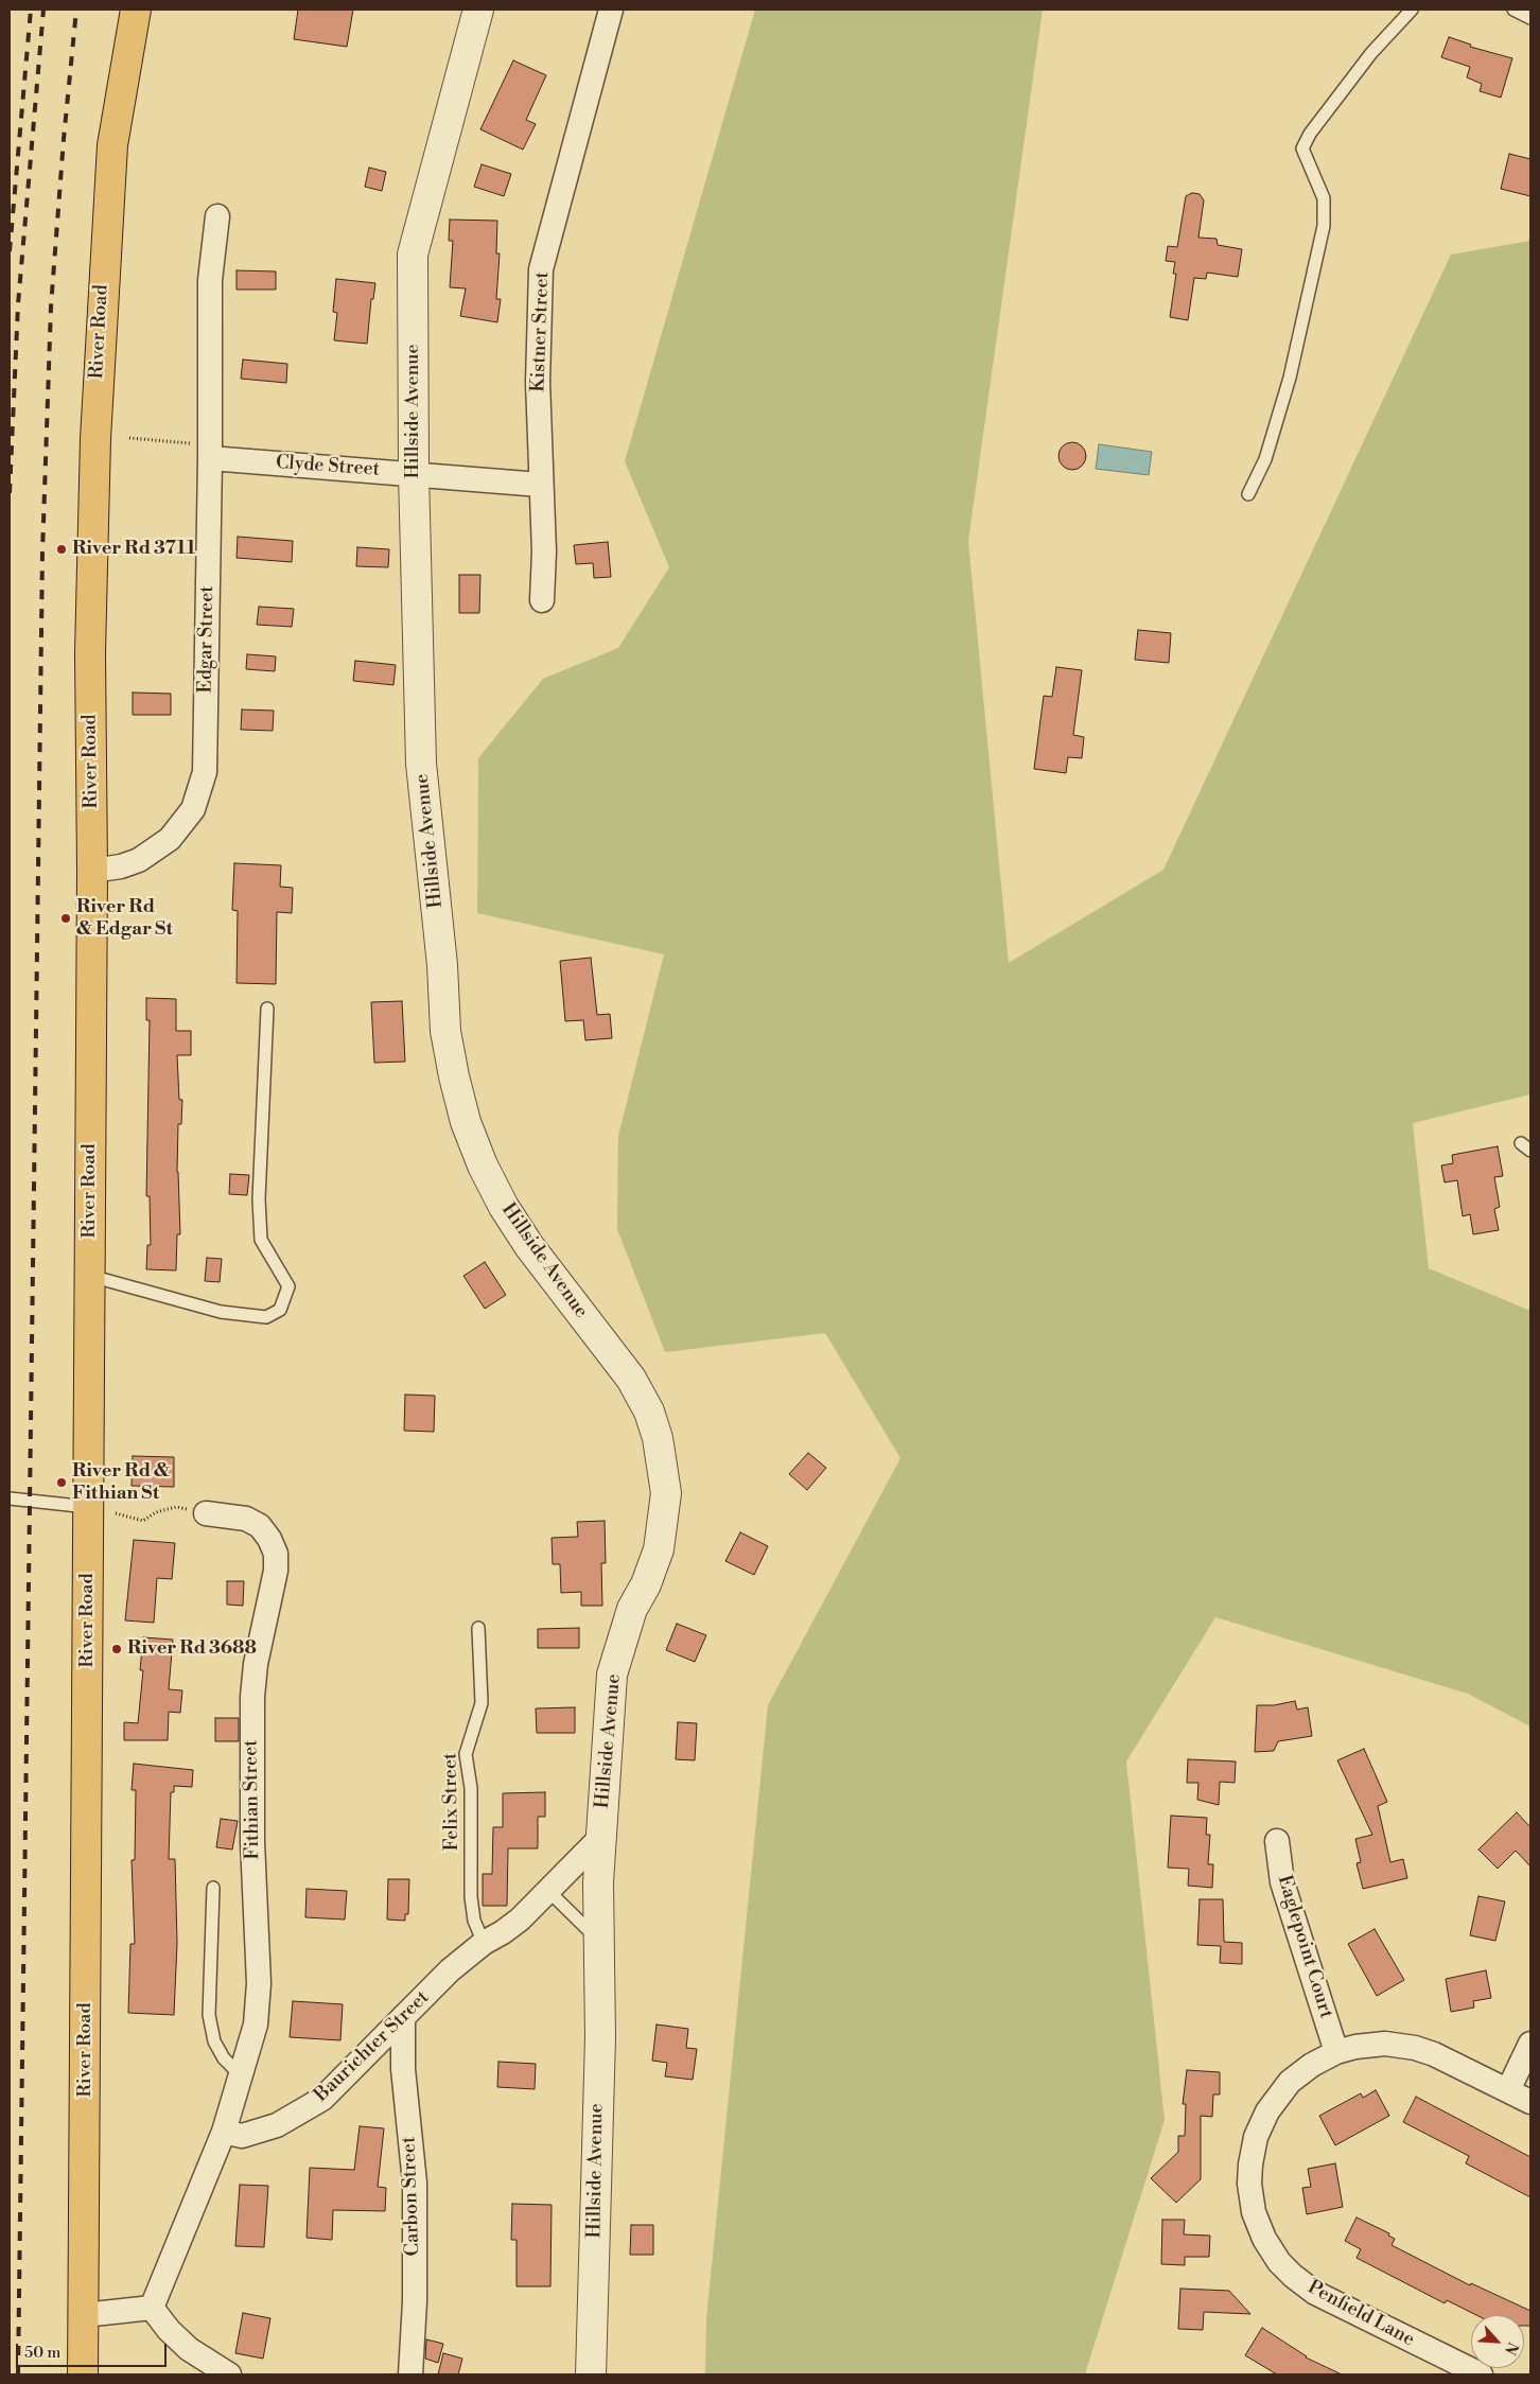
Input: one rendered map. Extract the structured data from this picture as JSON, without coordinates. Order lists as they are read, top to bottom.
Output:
{
  "streets": {
    "main road": ["River Road"],
    "street": [
      "Kistner Street",
      "Hillside Avenue",
      "Clyde Street",
      "Edgar Street",
      "Fithian Street",
      "Eaglepoint Court",
      "Baurichter Street",
      "Carbon Street",
      "Penfield Lane"
    ],
    "lane": ["Felix Street"]
  },
  "crossings": [
    ["River Road", "Edgar Street"],
    ["Kistner Street", "Clyde Street"],
    ["Hillside Avenue", "Clyde Street"],
    ["Hillside Avenue", "Baurichter Street"],
    ["Clyde Street", "Edgar Street"],
    ["Fithian Street", "Baurichter Street"],
    ["Felix Street", "Baurichter Street"],
    ["Eaglepoint Court", "Penfield Lane"],
    ["Baurichter Street", "Carbon Street"]
  ],
  "places": [
    "River Rd 3711",
    "River Rd & Edgar St",
    "River Rd & Fithian St",
    "River Rd 3688"
  ],
  "scale_bar": "50 m",
  "north": "bottom right"
}
